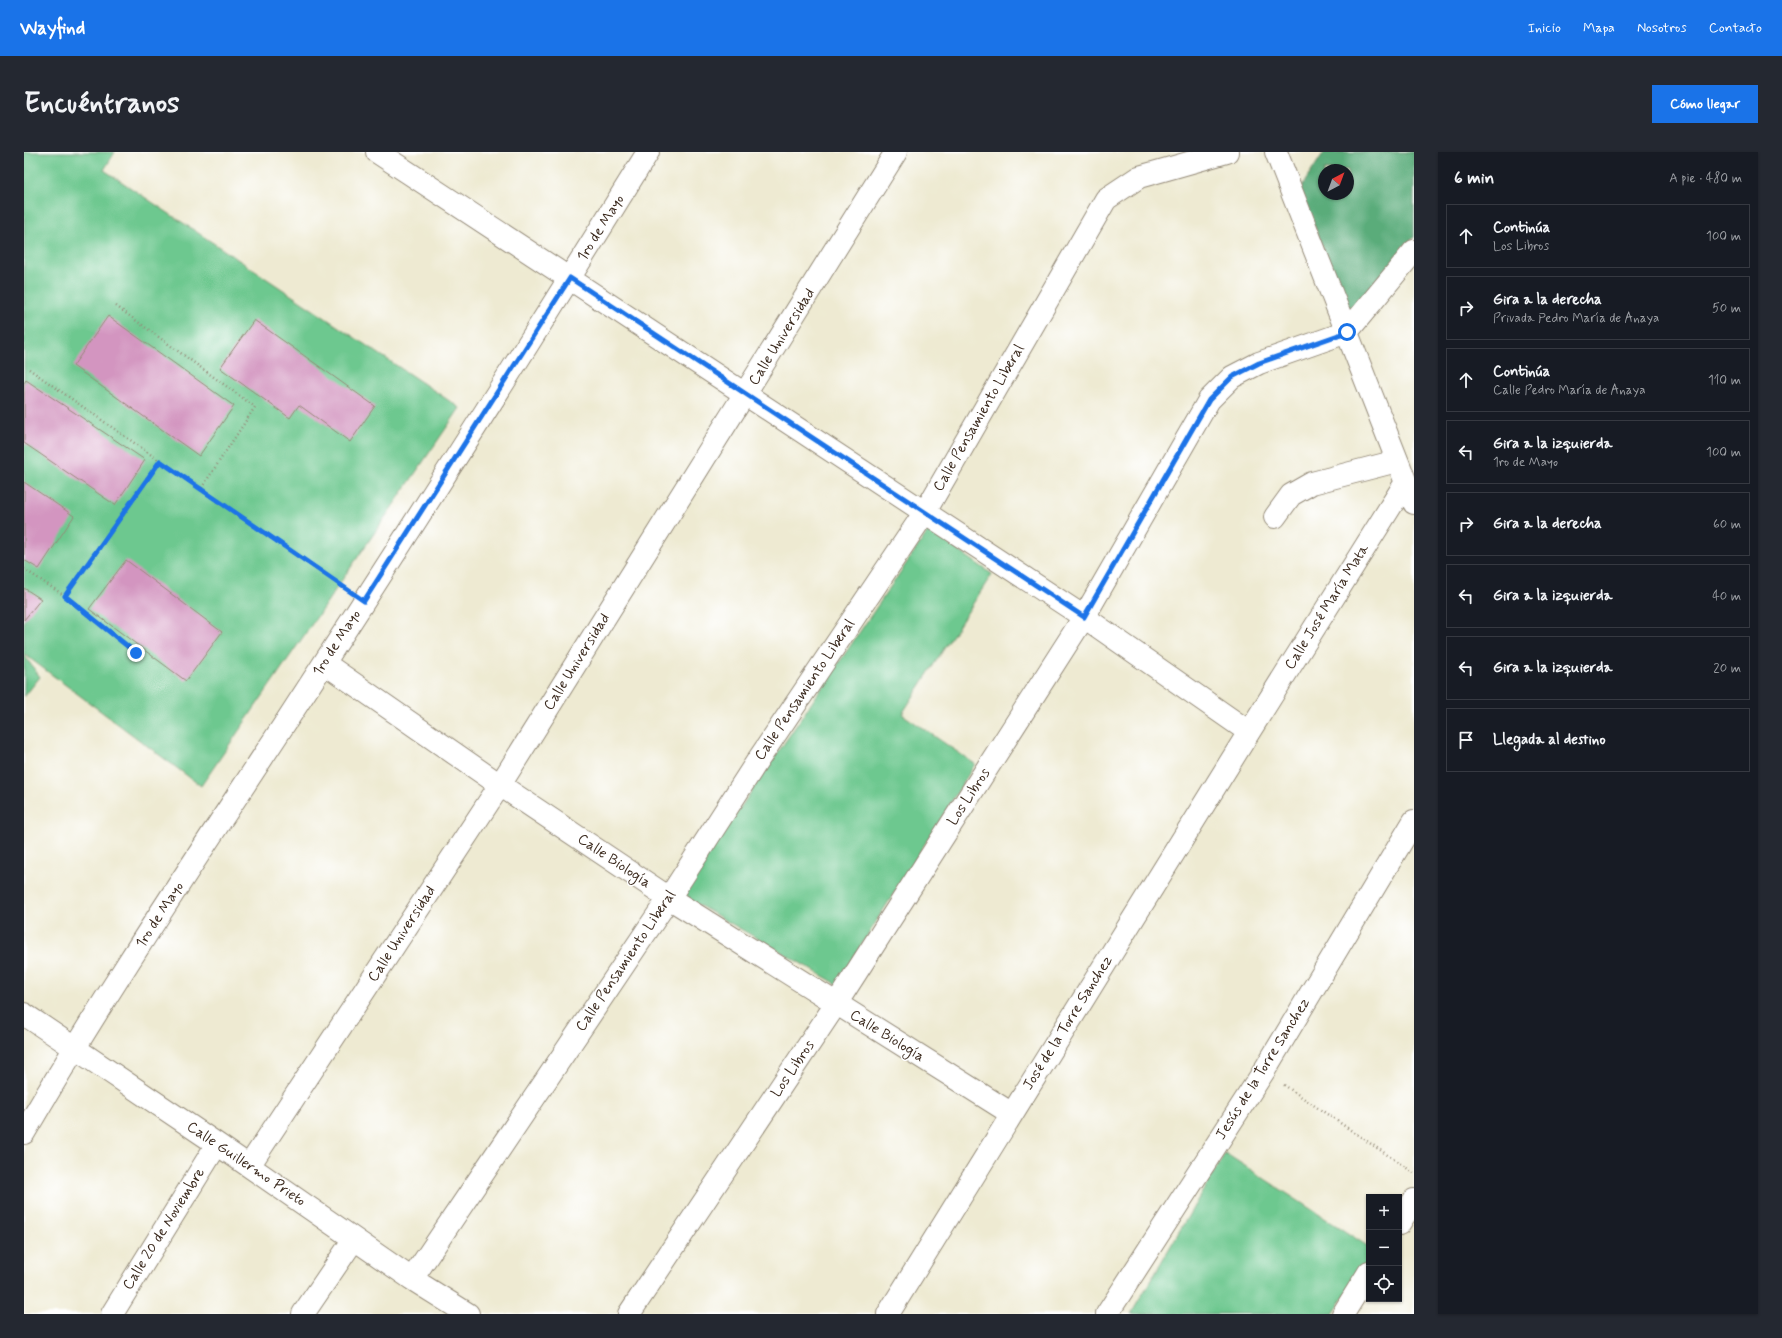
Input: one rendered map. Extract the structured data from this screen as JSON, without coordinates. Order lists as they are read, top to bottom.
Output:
{
  "streets": {
    "street": [
      "1ro de Mayo",
      "Calle Universidad",
      "Calle Pensamiento Liberal",
      "Calle José María Mata",
      "Los Libros",
      "Calle Biología",
      "José de la Torre Sanchez",
      "Jesús de la Torre Sanchez",
      "Calle Guillermo Prieto",
      "Calle 20 de Noviembre"
    ]
  },
  "crossings": [
    ["1ro de Mayo", "Calle Biología"],
    ["1ro de Mayo", "Calle Guillermo Prieto"],
    ["Calle Universidad", "Calle Biología"],
    ["Calle Universidad", "Calle Guillermo Prieto"],
    ["Calle Pensamiento Liberal", "Calle Biología"],
    ["Calle Pensamiento Liberal", "Calle Guillermo Prieto"],
    ["Calle José María Mata", "José de la Torre Sanchez"],
    ["Los Libros", "Calle Biología"],
    ["Calle Biología", "José de la Torre Sanchez"],
    ["Calle Guillermo Prieto", "Calle 20 de Noviembre"]
  ],
  "north": "top right",
  "page": {
    "header": "Wayfind",
    "nav": [
      "Inicio",
      "Mapa",
      "Nosotros",
      "Contacto"
    ],
    "buttons": "Cómo llegar",
    "title": "Encuéntranos",
    "heading": ["6 min", "A pie · 480 m"],
    "list": [
      ["Continúa", "Los Libros", "100 m"],
      ["Gira a la derecha", "Privada Pedro María de Anaya", "50 m"],
      ["Continúa", "Calle Pedro María de Anaya", "110 m"],
      ["Gira a la izquierda", "1ro de Mayo", "100 m"],
      ["Gira a la derecha", "60 m"],
      ["Gira a la izquierda", "40 m"],
      ["Gira a la izquierda", "20 m"],
      "Llegada al destino"
    ],
    "map_buttons": ["+", "−"]
  }
}
